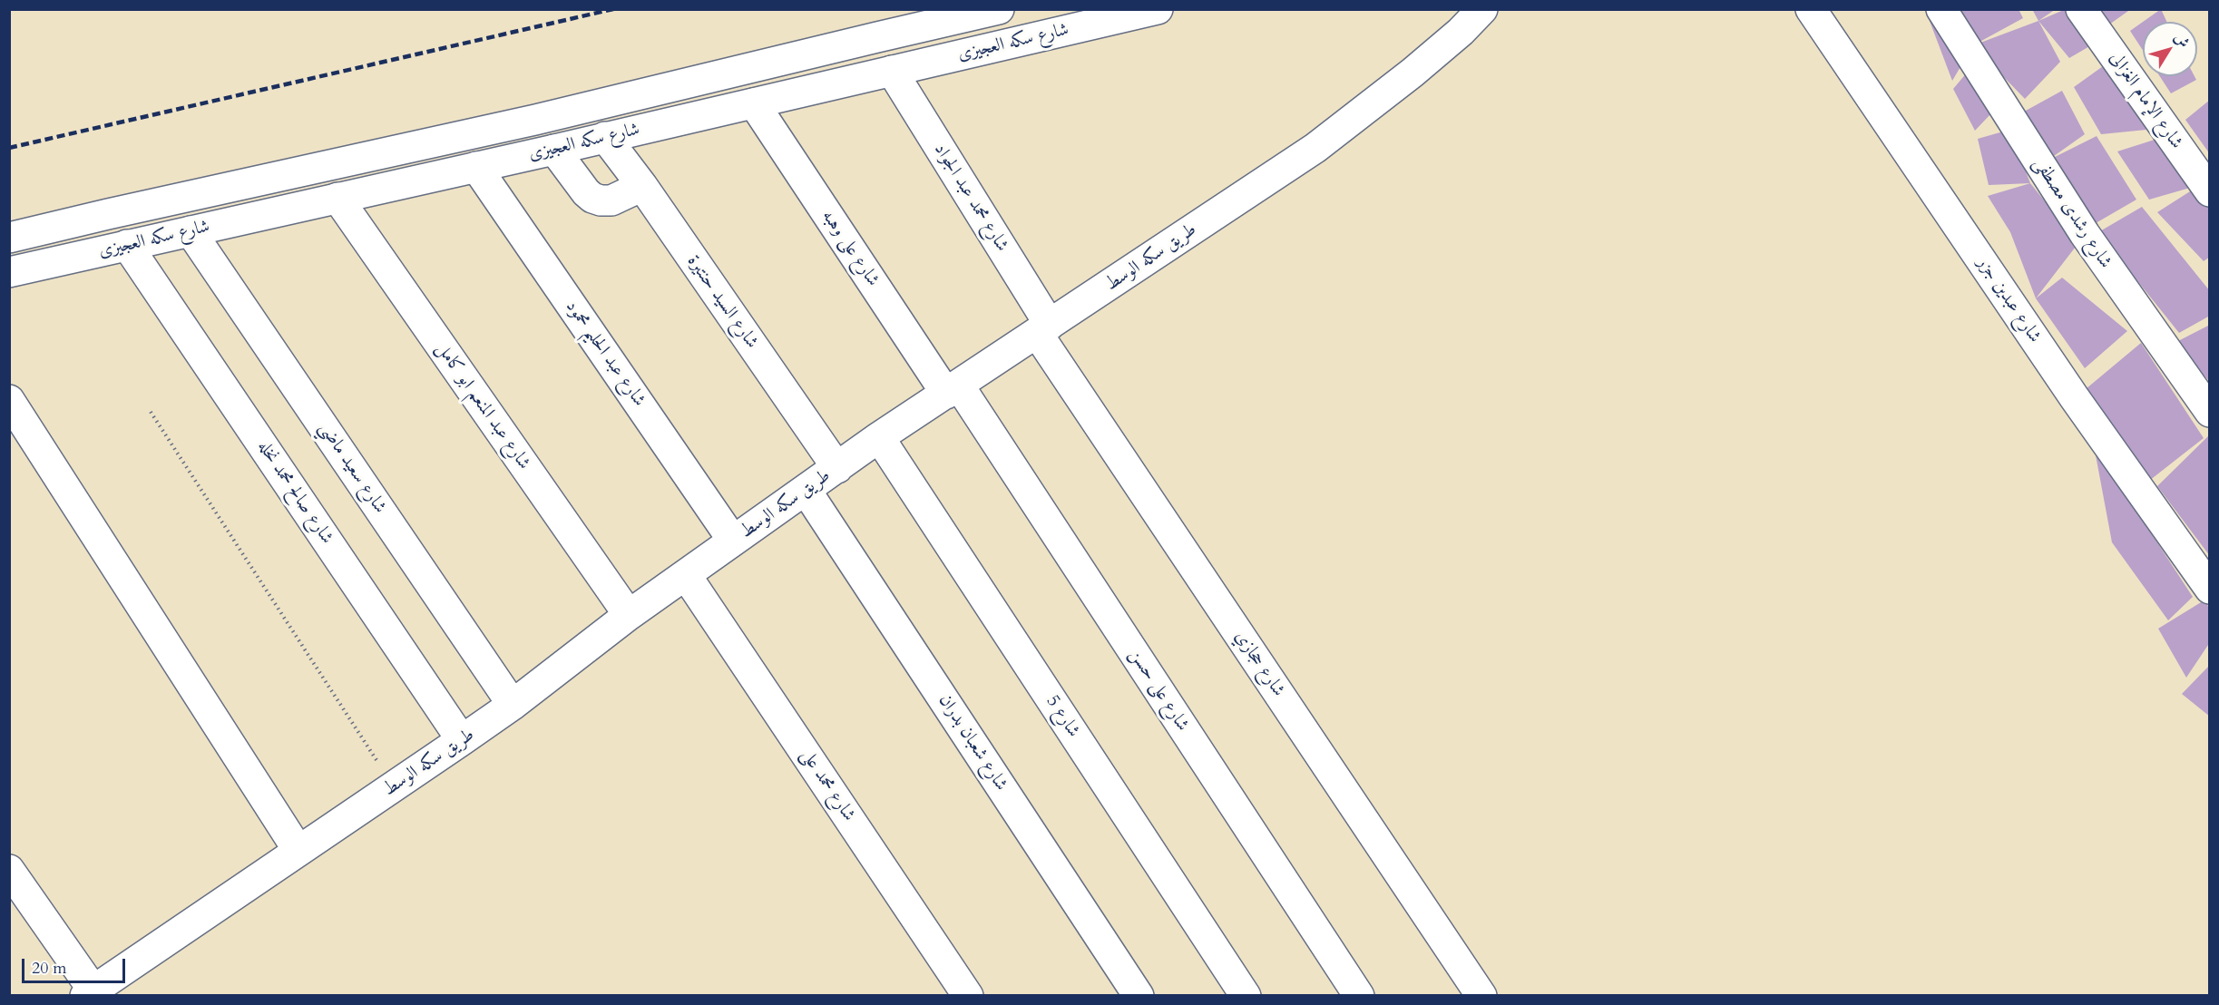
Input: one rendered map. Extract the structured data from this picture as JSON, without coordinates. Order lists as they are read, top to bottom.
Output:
{
  "streets": {
    "street": [
      "شارع سكه العجيزى",
      "شارع الإمام الغزالى",
      "شارع محمد عبد الجواد",
      "شارع رشدى مصطفى",
      "شارع على وهبه",
      "طريق سكه الوسط",
      "شارع عبدين جزر",
      "شارع السيد حنتيرة",
      "شارع عبد الحليم محمود",
      "شارع عبد المنعم ابو كامل",
      "شارع سعيد ماضي",
      "شارع صالح محمد نخله",
      "شارع حجازي",
      "شارع على حسن",
      "شارع 5",
      "شارع شعبان بدران",
      "شارع محمد على"
    ]
  },
  "crossings": [
    ["شارع سكه العجيزى", "شارع محمد عبد الجواد"],
    ["شارع سكه العجيزى", "شارع على وهبه"],
    ["شارع سكه العجيزى", "شارع السيد حنتيرة"],
    ["شارع سكه العجيزى", "شارع عبد الحليم محمود"],
    ["شارع سكه العجيزى", "شارع عبد المنعم ابو كامل"],
    ["شارع سكه العجيزى", "شارع سعيد ماضي"],
    ["شارع سكه العجيزى", "شارع صالح محمد نخله"],
    ["شارع محمد عبد الجواد", "طريق سكه الوسط"],
    ["شارع محمد عبد الجواد", "شارع حجازي"],
    ["شارع على وهبه", "طريق سكه الوسط"],
    ["شارع على وهبه", "شارع على حسن"],
    ["طريق سكه الوسط", "شارع السيد حنتيرة"],
    ["طريق سكه الوسط", "شارع عبد الحليم محمود"],
    ["طريق سكه الوسط", "شارع عبد المنعم ابو كامل"],
    ["طريق سكه الوسط", "شارع سعيد ماضي"],
    ["طريق سكه الوسط", "شارع صالح محمد نخله"],
    ["طريق سكه الوسط", "شارع حجازي"],
    ["طريق سكه الوسط", "شارع على حسن"],
    ["طريق سكه الوسط", "شارع 5"],
    ["طريق سكه الوسط", "شارع شعبان بدران"],
    ["طريق سكه الوسط", "شارع محمد على"]
  ],
  "scale_bar": "20 m",
  "north": "top right"
}
